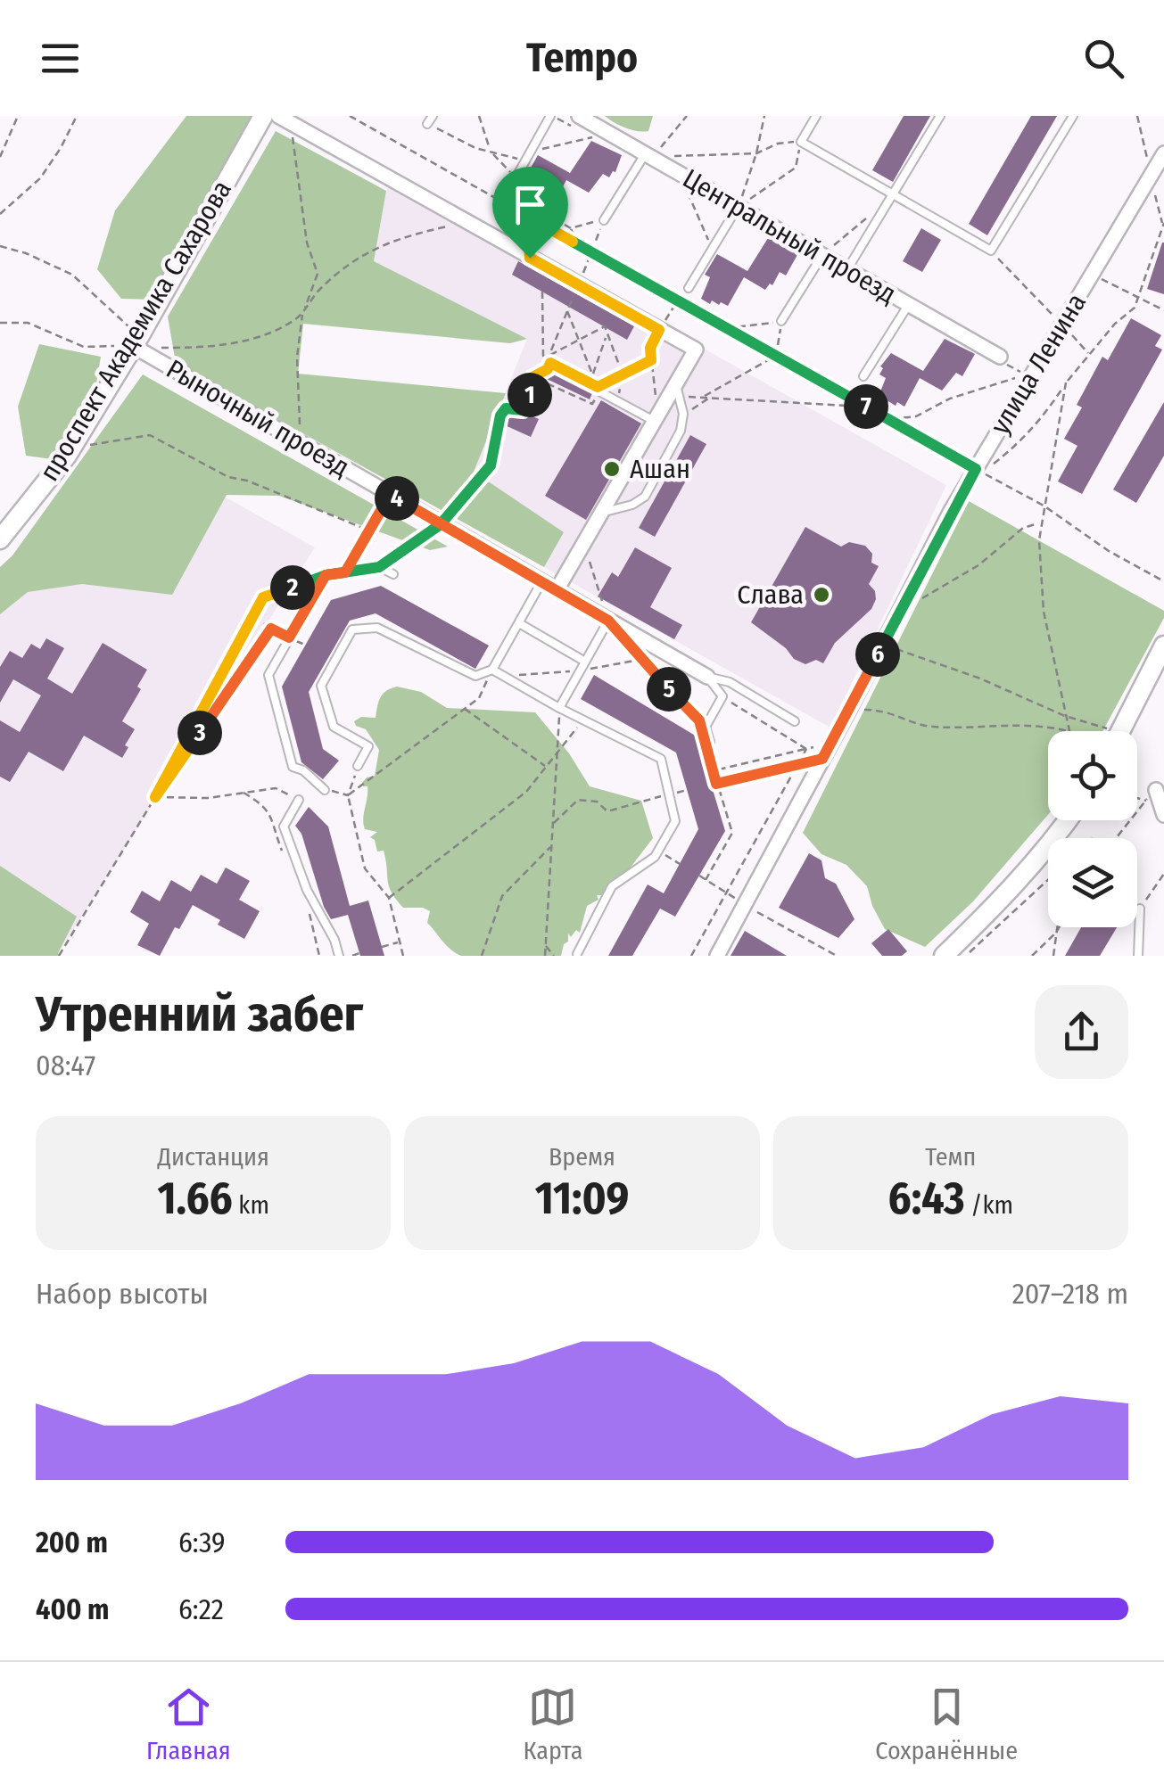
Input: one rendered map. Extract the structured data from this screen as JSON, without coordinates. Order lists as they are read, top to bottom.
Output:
{
  "streets": {
    "street": [
      "Центральный проезд",
      "проспект Академика Сахарова",
      "улица Ленина",
      "Рыночный проезд"
    ]
  },
  "crossings": [
    ["проспект Академика Сахарова", "Рыночный проезд"]
  ],
  "places": ["Ашан", "Слава"],
  "page": {
    "header": "Tempo",
    "pins": [
      "1",
      "7",
      "4",
      "2",
      "6",
      "5",
      "3"
    ],
    "heading": ["Утренний забег", "08:47"],
    "stats": [
      ["Дистанция", "1.66 km"],
      ["Время", "11:09"],
      ["Темп", "6:43 /km"]
    ],
    "chart": ["Набор высоты", "207–218 m"],
    "list": [
      {
        "name": "200 m",
        "note": "6:39"
      },
      {
        "name": "400 m",
        "note": "6:22"
      }
    ],
    "tabs": ["Главная", "Карта", "Сохранённые"]
  }
}
